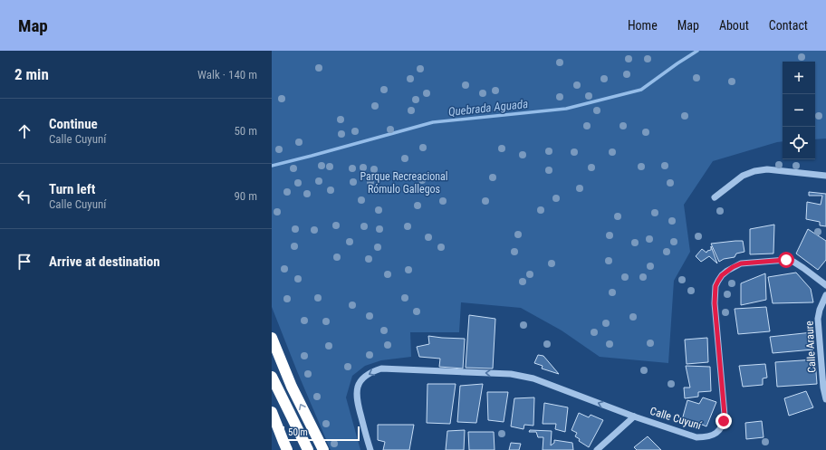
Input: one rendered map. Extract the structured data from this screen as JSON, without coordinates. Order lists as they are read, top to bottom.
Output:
{
  "streets": {
    "street": ["Calle Araure", "Calle Cuyuní"]
  },
  "water": ["Quebrada Aguada"],
  "parks": ["Parque Recreacional Rómulo Gallegos"],
  "scale_bar": "50 m",
  "page": {
    "header": "Map",
    "nav": [
      "Home",
      "Map",
      "About",
      "Contact"
    ],
    "heading": ["2 min", "Walk · 140 m"],
    "map_buttons": ["+", "−"],
    "list": [
      ["Continue", "Calle Cuyuní", "50 m"],
      ["Turn left", "Calle Cuyuní", "90 m"],
      "Arrive at destination"
    ],
    "scale": "50 m"
  }
}
